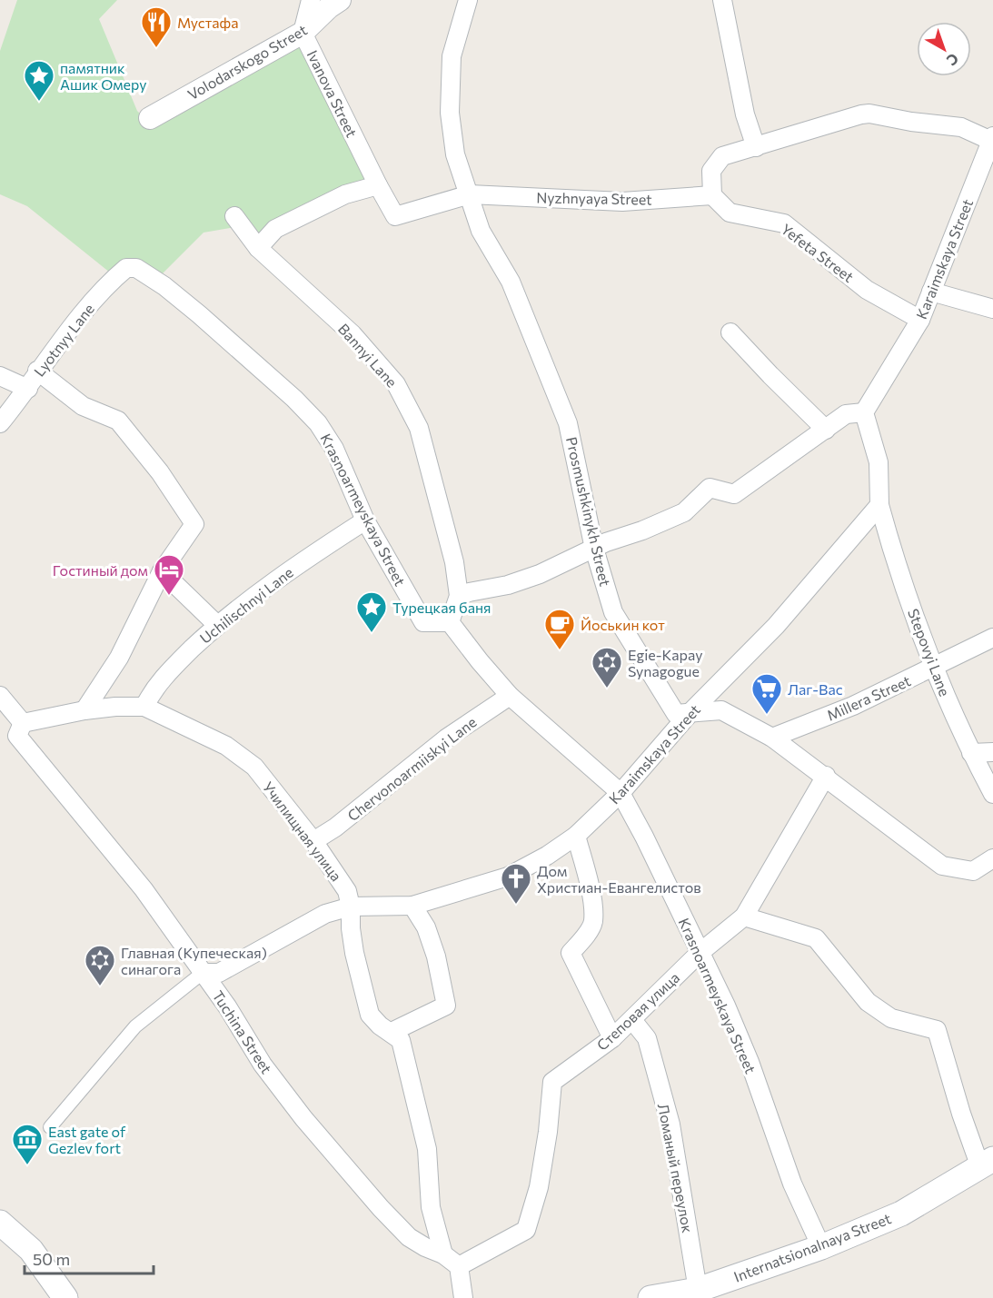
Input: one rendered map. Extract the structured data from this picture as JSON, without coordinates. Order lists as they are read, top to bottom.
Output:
{
  "streets": {
    "main road": ["Internatsionalnaya Street"],
    "street": [
      "Volodarskogo Street",
      "Ivanova Street",
      "Nyzhnyaya Street",
      "Yefeta Street",
      "Karaimskaya Street",
      "Lyotnyy Lane",
      "Bannyi Lane",
      "Krasnoarmeyskaya Street",
      "Prosmushkinykh Street",
      "Uchilischnyi Lane",
      "Stepovyi Lane",
      "Millera Street",
      "Chervonoarmiiskyi Lane",
      "Училищная улица",
      "Степовая улица",
      "Tuchina Street",
      "Ломаный переулок"
    ]
  },
  "crossings": [
    ["Volodarskogo Street", "Ivanova Street"],
    ["Ivanova Street", "Nyzhnyaya Street"],
    ["Nyzhnyaya Street", "Yefeta Street"],
    ["Nyzhnyaya Street", "Prosmushkinykh Street"],
    ["Yefeta Street", "Karaimskaya Street"],
    ["Karaimskaya Street", "Krasnoarmeyskaya Street"],
    ["Karaimskaya Street", "Prosmushkinykh Street"],
    ["Karaimskaya Street", "Stepovyi Lane"],
    ["Karaimskaya Street", "Училищная улица"],
    ["Karaimskaya Street", "Tuchina Street"],
    ["Lyotnyy Lane", "Krasnoarmeyskaya Street"],
    ["Bannyi Lane", "Krasnoarmeyskaya Street"],
    ["Krasnoarmeyskaya Street", "Uchilischnyi Lane"],
    ["Krasnoarmeyskaya Street", "Chervonoarmiiskyi Lane"],
    ["Krasnoarmeyskaya Street", "Степовая улица"],
    ["Krasnoarmeyskaya Street", "Internatsionalnaya Street"],
    ["Prosmushkinykh Street", "Millera Street"],
    ["Prosmushkinykh Street", "Степовая улица"],
    ["Uchilischnyi Lane", "Училищная улица"],
    ["Stepovyi Lane", "Millera Street"],
    ["Chervonoarmiiskyi Lane", "Училищная улица"],
    ["Училищная улица", "Tuchina Street"],
    ["Степовая улица", "Tuchina Street"],
    ["Степовая улица", "Ломаный переулок"],
    ["Ломаный переулок", "Internatsionalnaya Street"]
  ],
  "places": {
    "restaurant": ["Мустафа"],
    "place": ["памятник Ашик Омеру", "Турецкая баня"],
    "hotel": ["Гостиный дом"],
    "cafe": ["Йоськин кот"],
    "synagogue": ["Egie-Kapay Synagogue", "Главная (Купеческая) синагога"],
    "supermarket": ["Лаг-Вас"],
    "church": ["Дом Христиан-Евангелистов"],
    "museum": ["East gate of Gezlev fort"]
  },
  "scale_bar": "50 m",
  "north": "bottom right"
}
